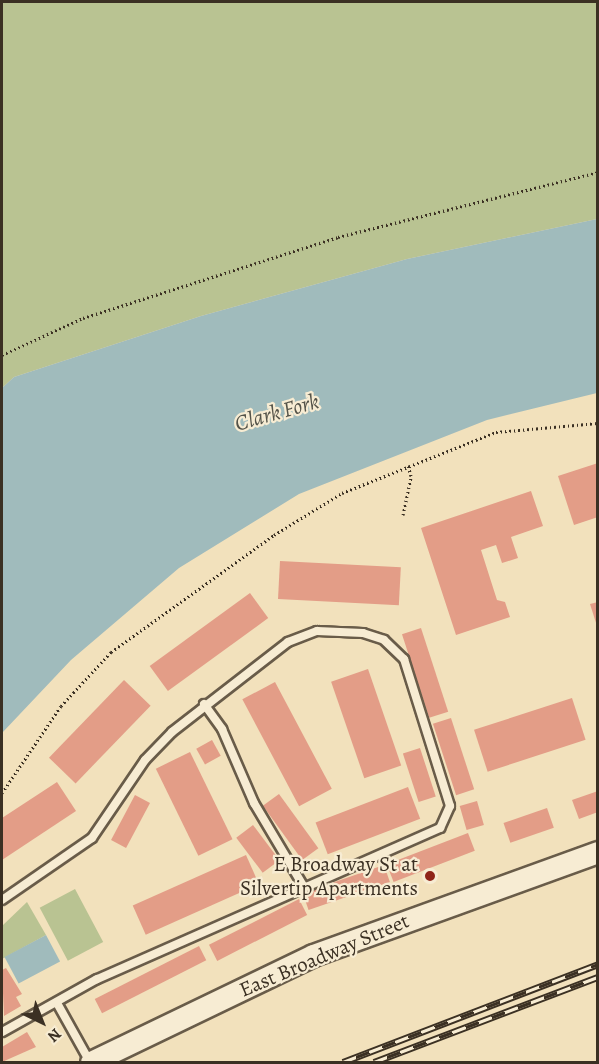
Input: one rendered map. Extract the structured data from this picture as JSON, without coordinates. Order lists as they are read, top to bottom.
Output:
{
  "streets": {
    "main road": ["East Broadway Street"]
  },
  "water": ["Clark Fork"],
  "places": ["E Broadway St at Silvertip Apartments"],
  "north": "bottom right"
}
